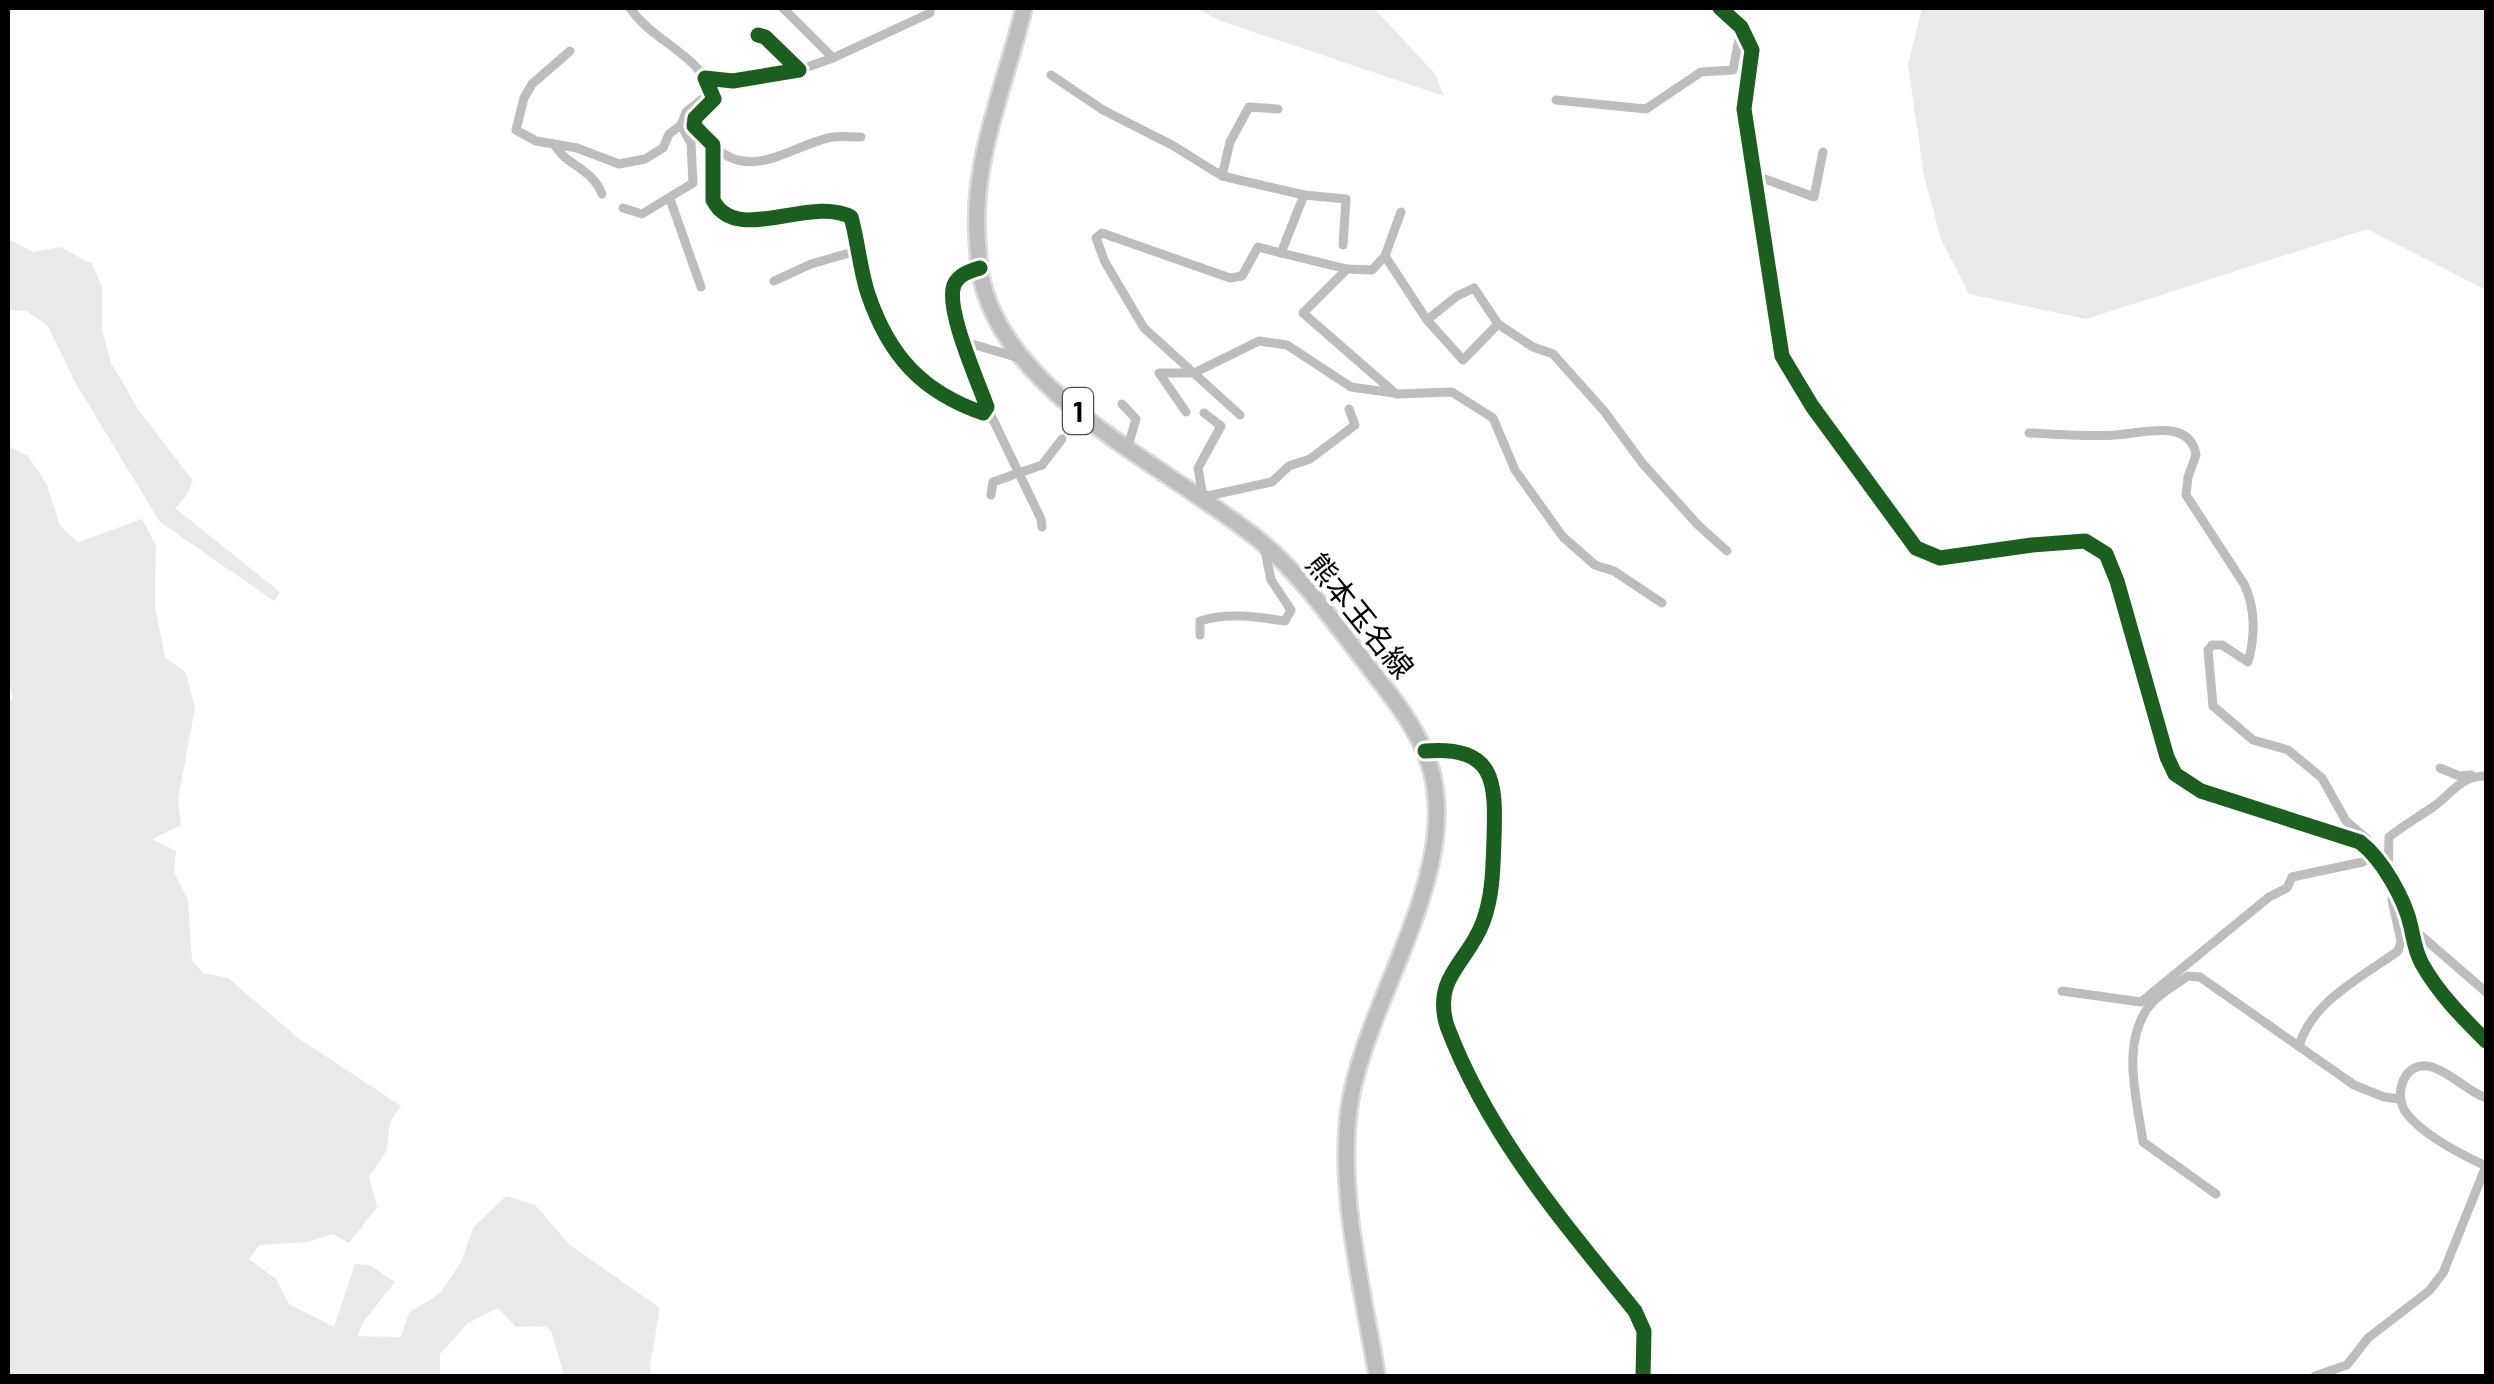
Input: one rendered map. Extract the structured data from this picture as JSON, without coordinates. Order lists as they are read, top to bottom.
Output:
{
  "streets": {
    "main road": ["1", "熊本玉名線"]
  }
}
